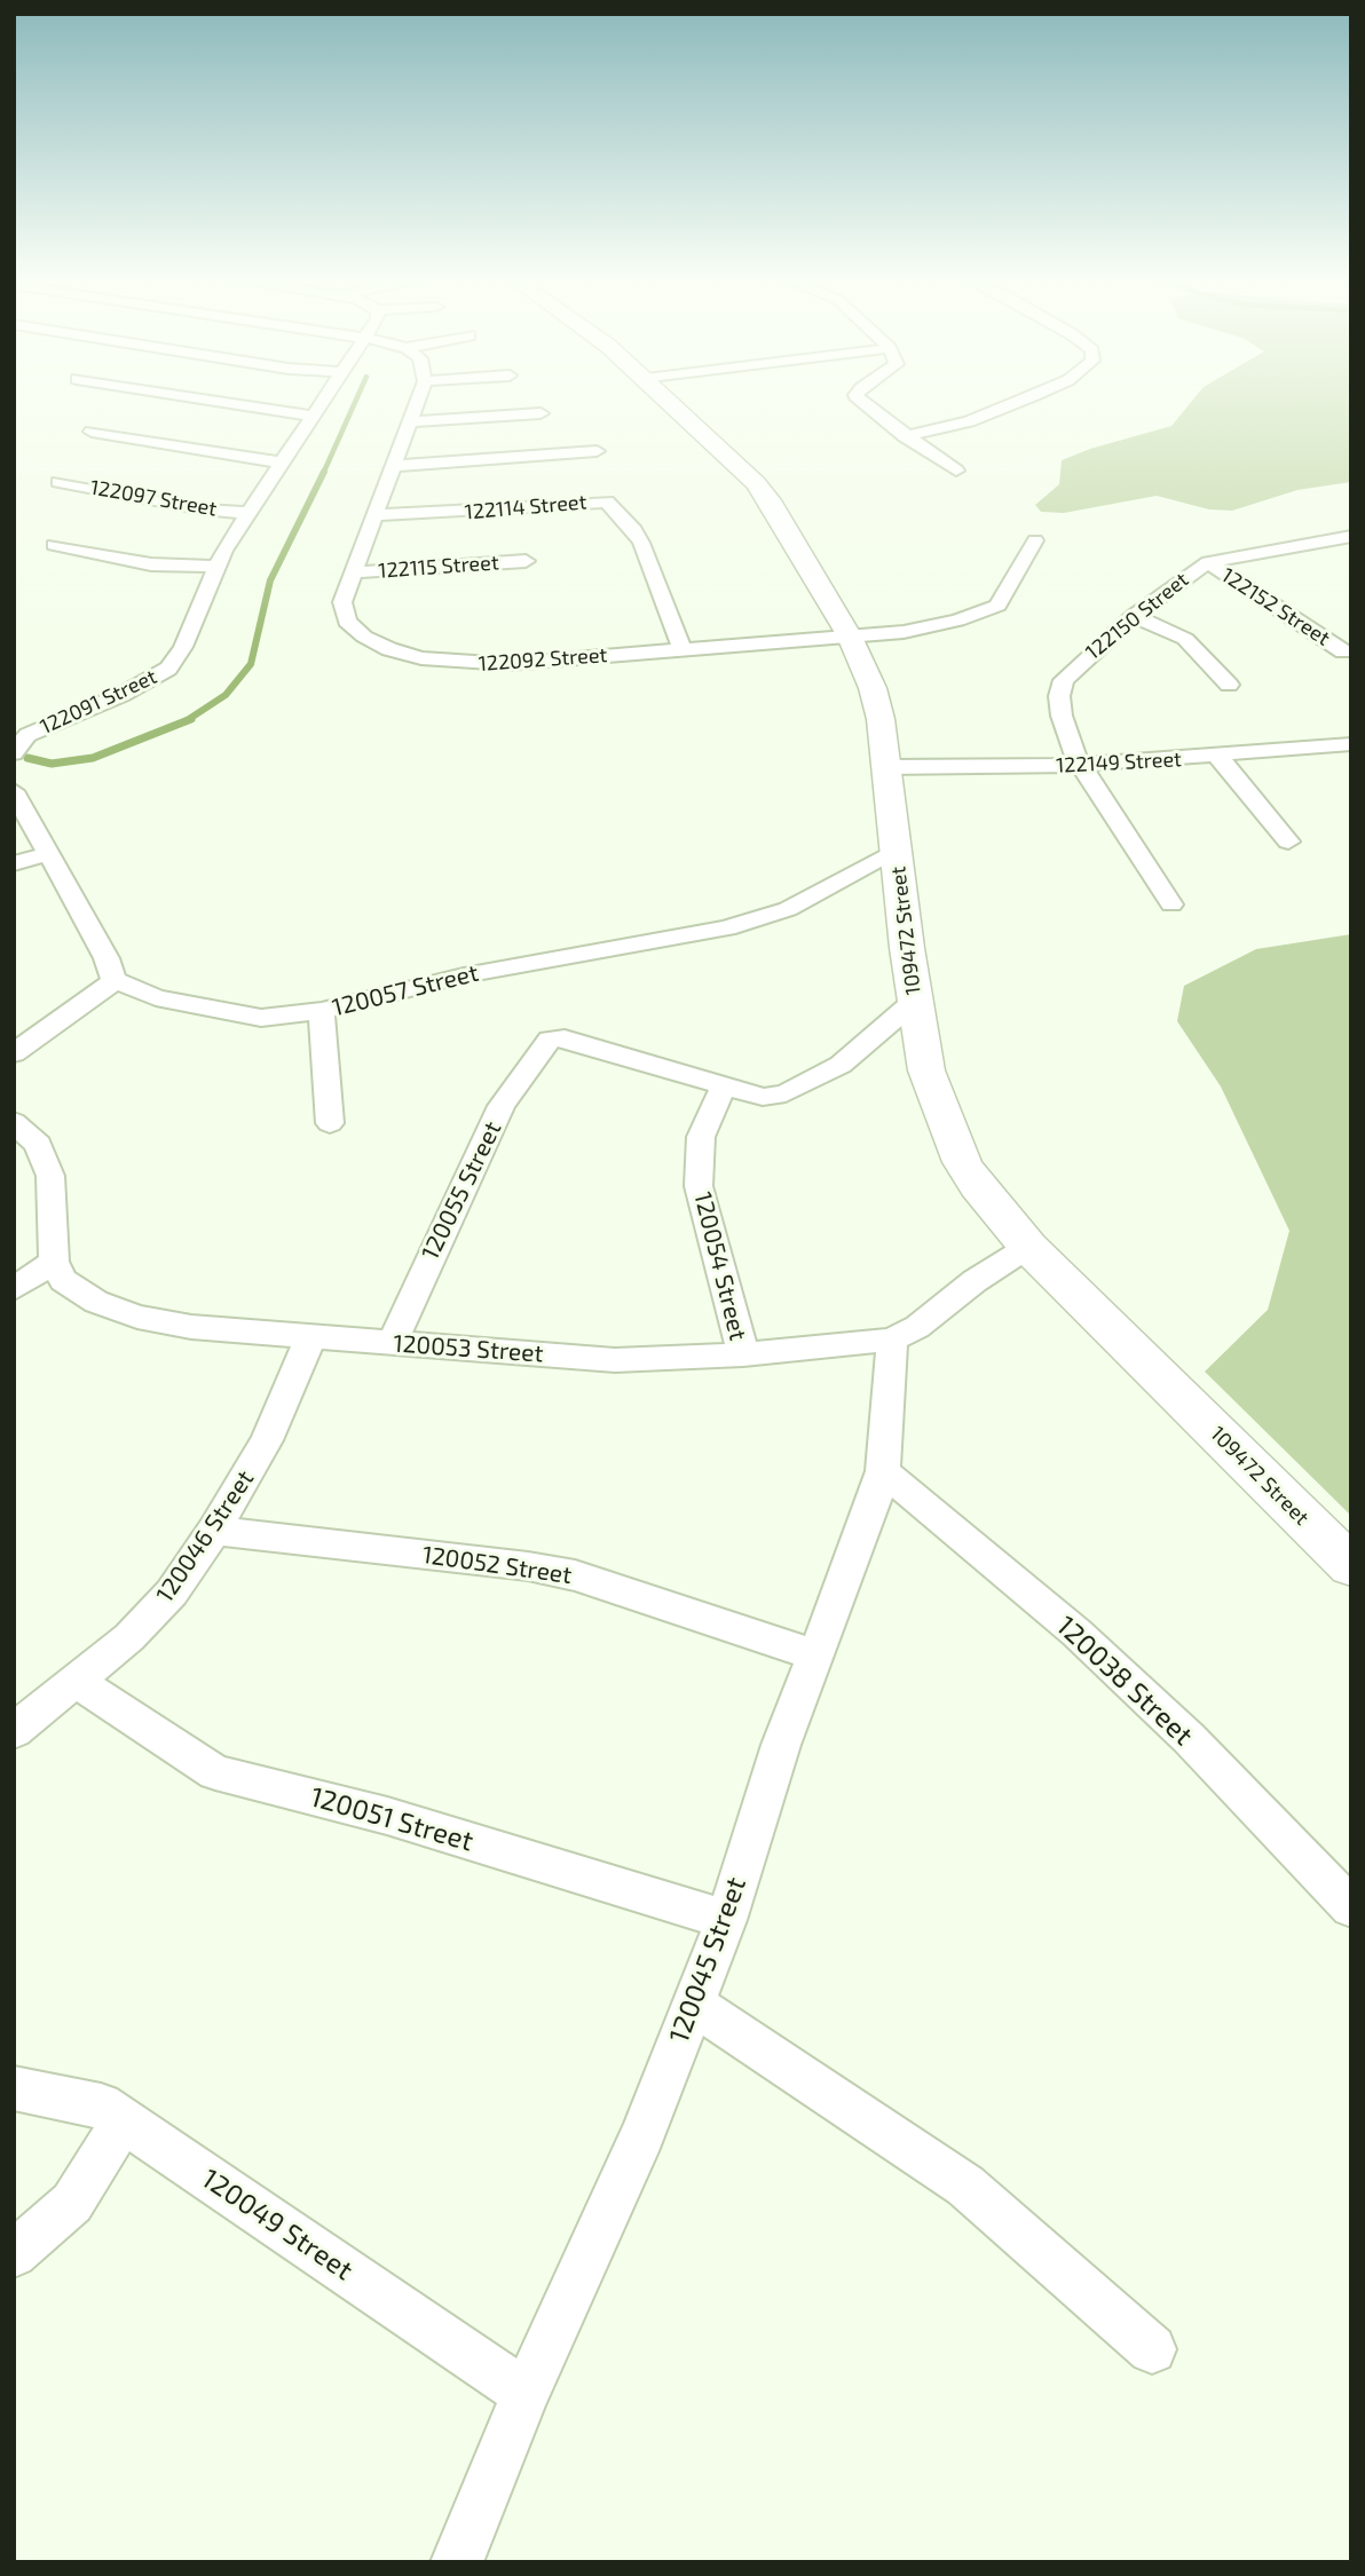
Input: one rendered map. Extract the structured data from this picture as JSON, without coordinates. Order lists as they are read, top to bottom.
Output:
{
  "streets": {
    "street": [
      "122097 Street",
      "122114 Street",
      "122115 Street",
      "122152 Street",
      "122150 Street",
      "122092 Street",
      "122091 Street",
      "122149 Street",
      "109472 Street",
      "120057 Street",
      "120055 Street",
      "120054 Street",
      "120053 Street",
      "120046 Street",
      "120052 Street",
      "120038 Street",
      "120051 Street",
      "120045 Street",
      "120049 Street"
    ]
  },
  "crossings": [
    ["122097 Street", "122091 Street"],
    ["122114 Street", "122092 Street"],
    ["122115 Street", "122092 Street"],
    ["122152 Street", "122150 Street"],
    ["122150 Street", "122149 Street"],
    ["122092 Street", "109472 Street"],
    ["122149 Street", "109472 Street"],
    ["109472 Street", "120057 Street"],
    ["109472 Street", "120053 Street"],
    ["120055 Street", "120053 Street"],
    ["120054 Street", "120053 Street"],
    ["120053 Street", "120046 Street"],
    ["120053 Street", "120045 Street"],
    ["120046 Street", "120052 Street"],
    ["120046 Street", "120051 Street"],
    ["120052 Street", "120045 Street"],
    ["120038 Street", "120045 Street"],
    ["120051 Street", "120045 Street"],
    ["120045 Street", "120049 Street"]
  ]
}
